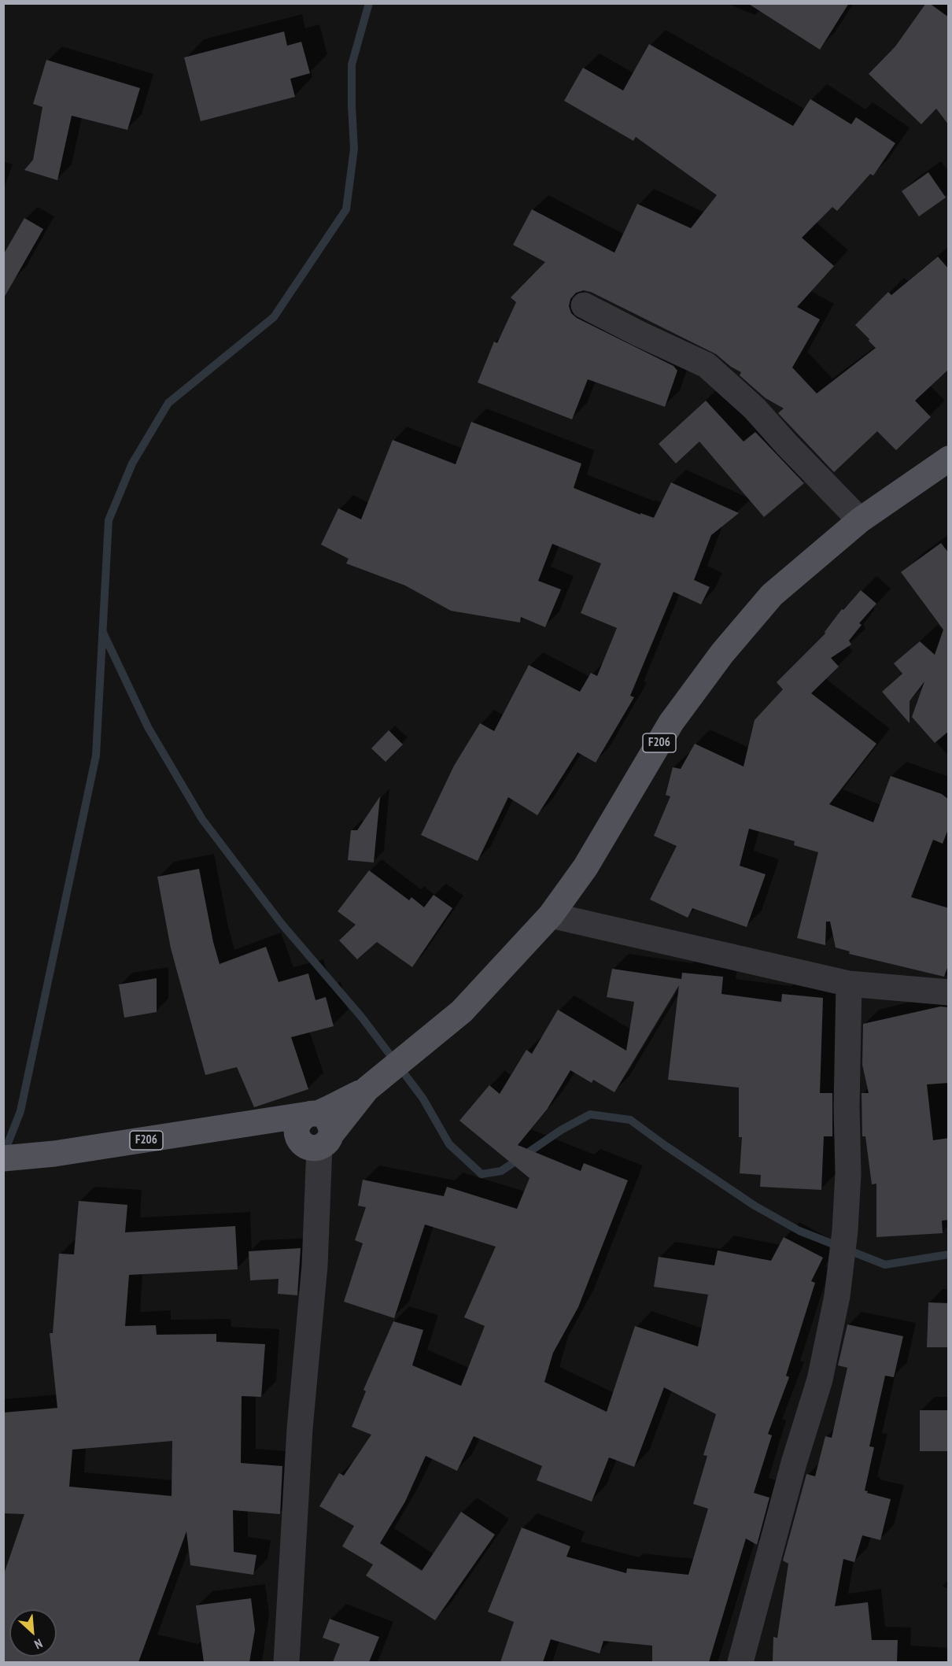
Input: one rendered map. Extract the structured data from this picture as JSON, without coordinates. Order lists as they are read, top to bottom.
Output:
{
  "streets": {
    "main road": ["F206"]
  },
  "north": "bottom right"
}
